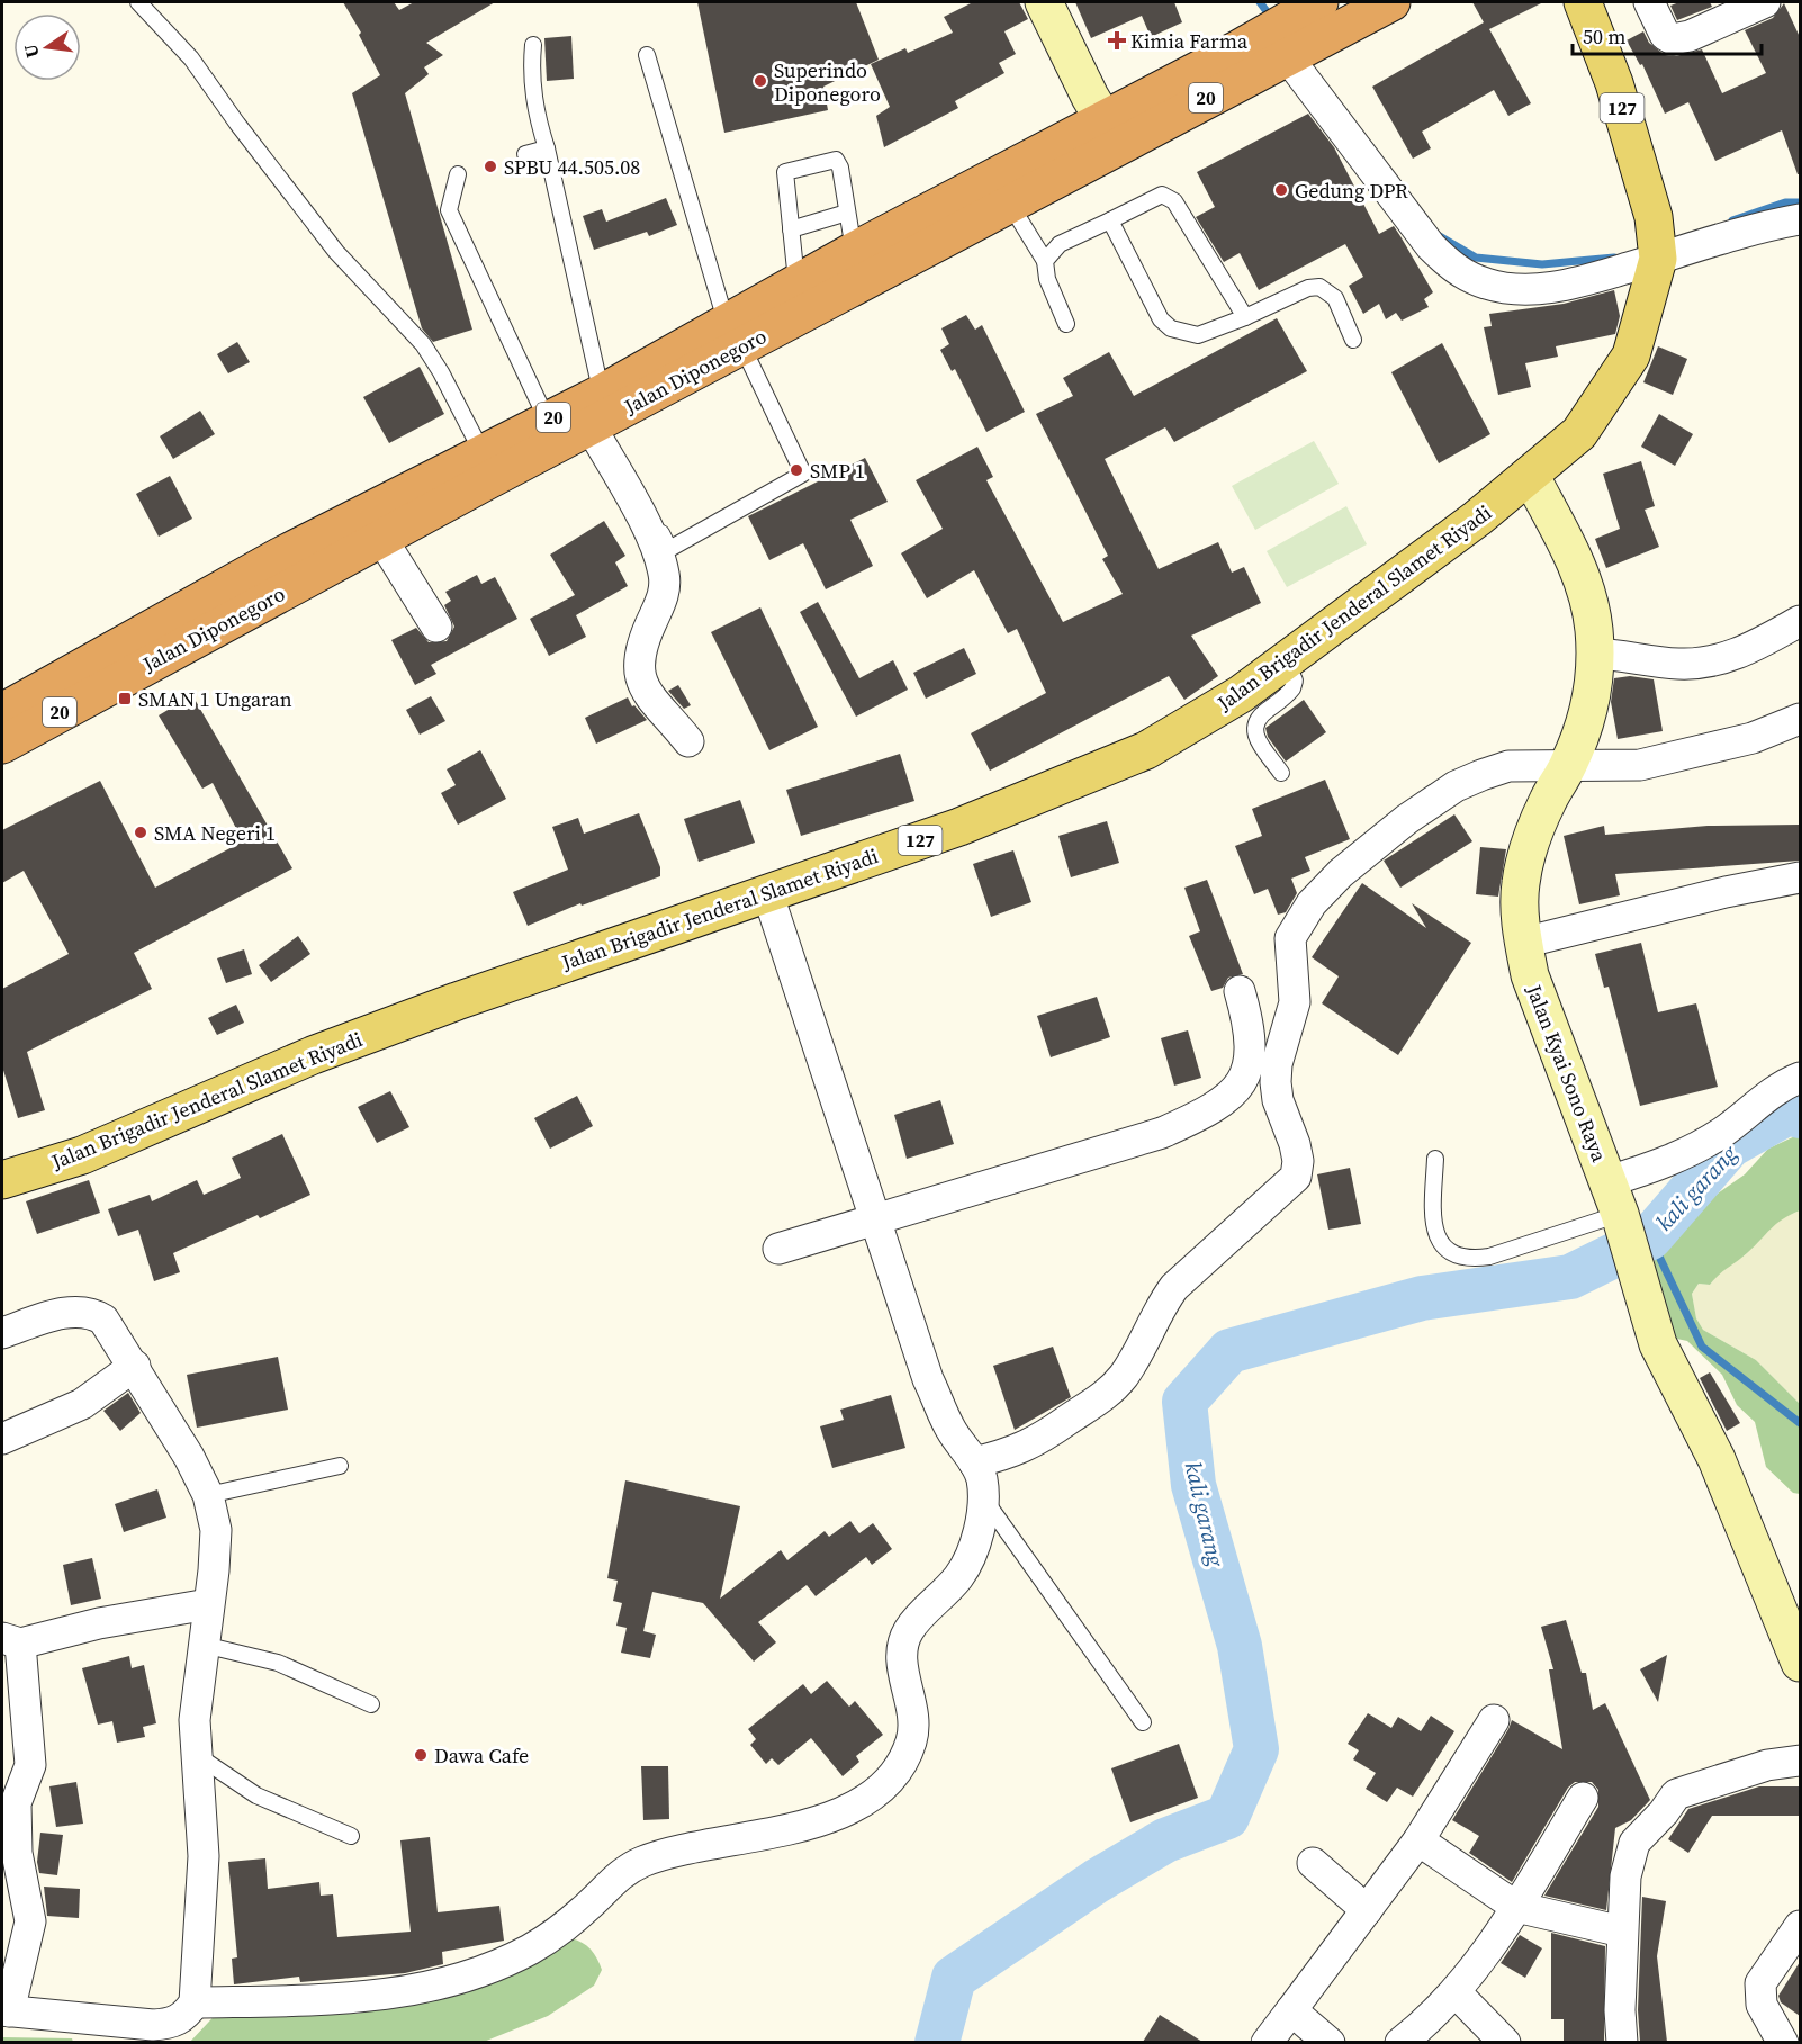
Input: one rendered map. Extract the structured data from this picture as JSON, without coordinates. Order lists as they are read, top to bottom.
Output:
{
  "streets": {
    "highway": ["20", "Jalan Diponegoro"],
    "main road": ["127", "Jalan Brigadir Jenderal Slamet Riyadi"],
    "street": ["Jalan Kyai Sono Raya"]
  },
  "crossings": [
    ["Jalan Brigadir Jenderal Slamet Riyadi", "Jalan Kyai Sono Raya"]
  ],
  "water": ["kali garang"],
  "places": {
    "health": ["Kimia Farma"],
    "other": [
      "Superindo Diponegoro",
      "SPBU 44.505.08",
      "Gedung DPR",
      "SMP 1",
      "SMA Negeri 1",
      "Dawa Cafe"
    ],
    "transit": ["SMAN 1 Ungaran"]
  },
  "scale_bar": "50 m",
  "north": "left"
}
